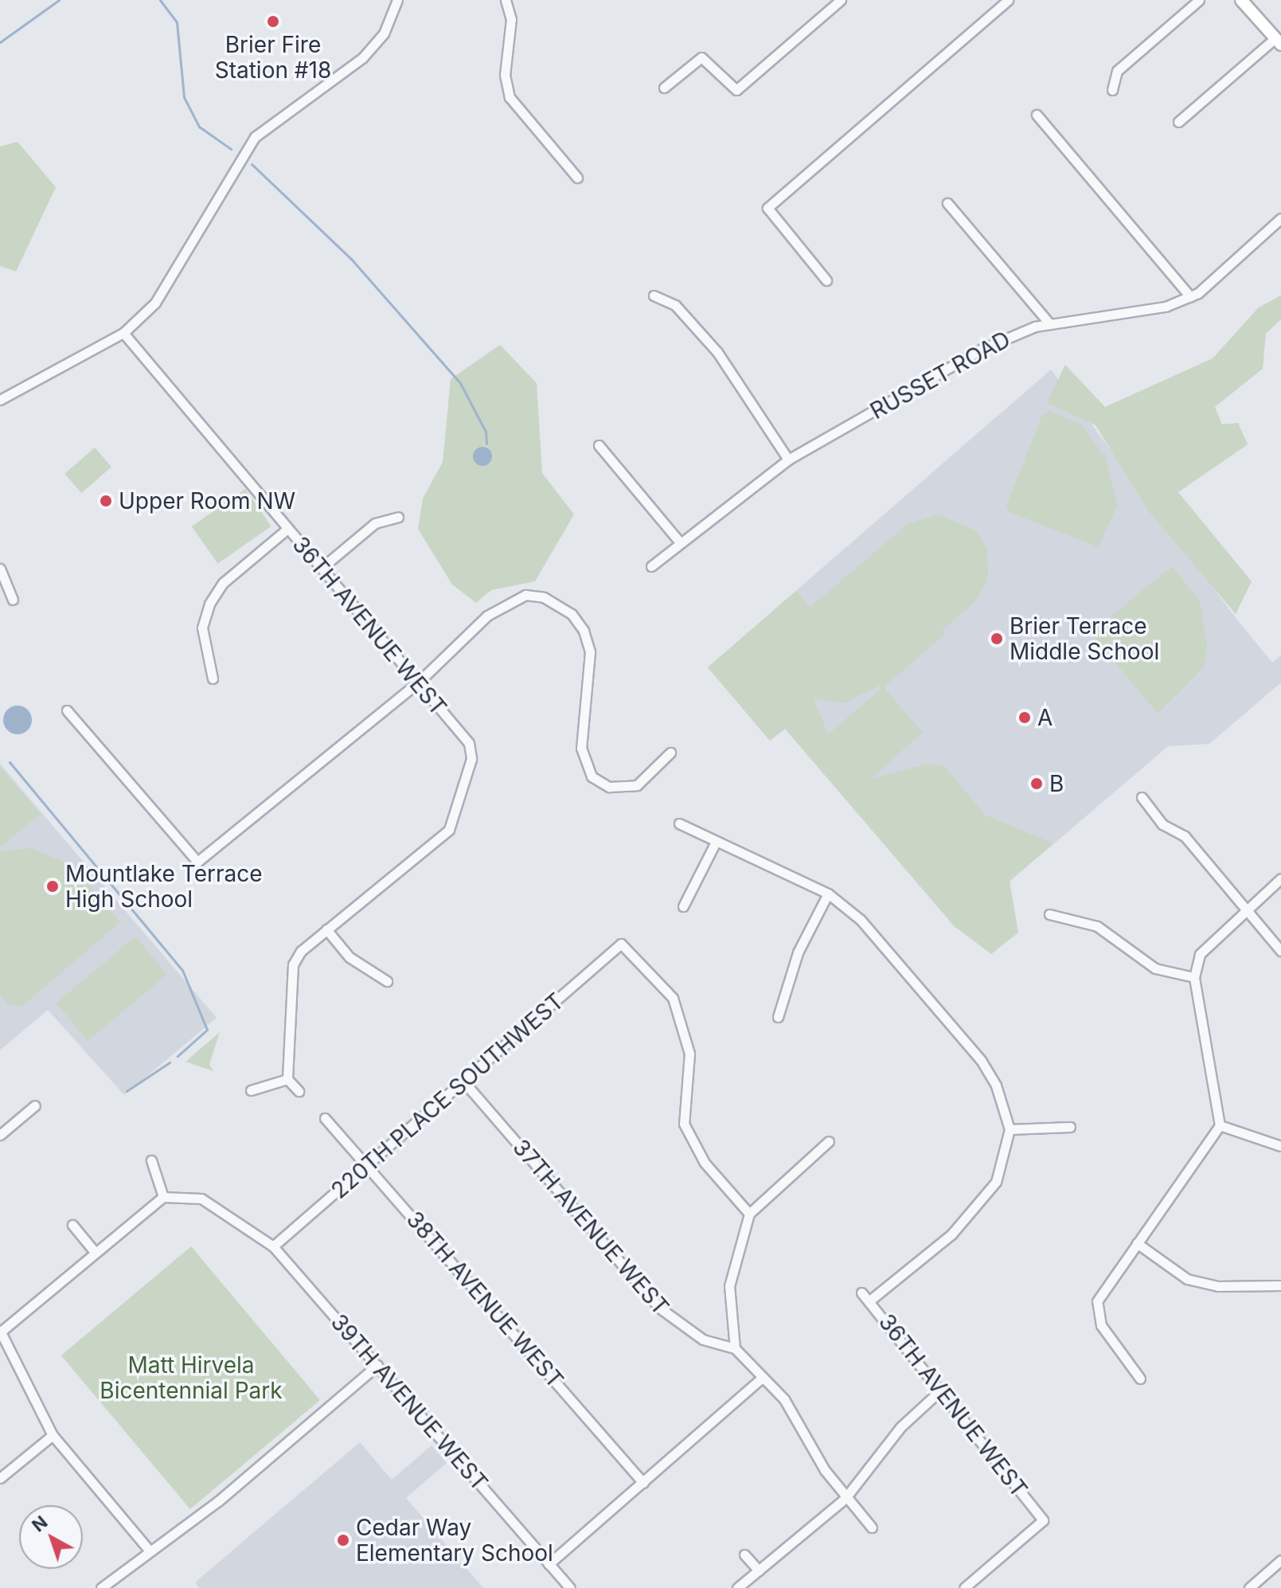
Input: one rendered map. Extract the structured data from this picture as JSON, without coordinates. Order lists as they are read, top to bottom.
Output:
{
  "streets": {
    "street": [
      "RUSSET ROAD",
      "36TH AVENUE WEST",
      "220TH PLACE SOUTHWEST",
      "37TH AVENUE WEST",
      "38TH AVENUE WEST",
      "39TH AVENUE WEST"
    ]
  },
  "crossings": [
    ["220TH PLACE SOUTHWEST", "37TH AVENUE WEST"],
    ["220TH PLACE SOUTHWEST", "38TH AVENUE WEST"],
    ["220TH PLACE SOUTHWEST", "39TH AVENUE WEST"]
  ],
  "parks": ["Matt Hirvela Bicentennial Park"],
  "places": [
    "Brier Fire Station #18",
    "Upper Room NW",
    "Brier Terrace Middle School",
    "A",
    "B",
    "Mountlake Terrace High School",
    "Cedar Way Elementary School"
  ],
  "north": "top left"
}
